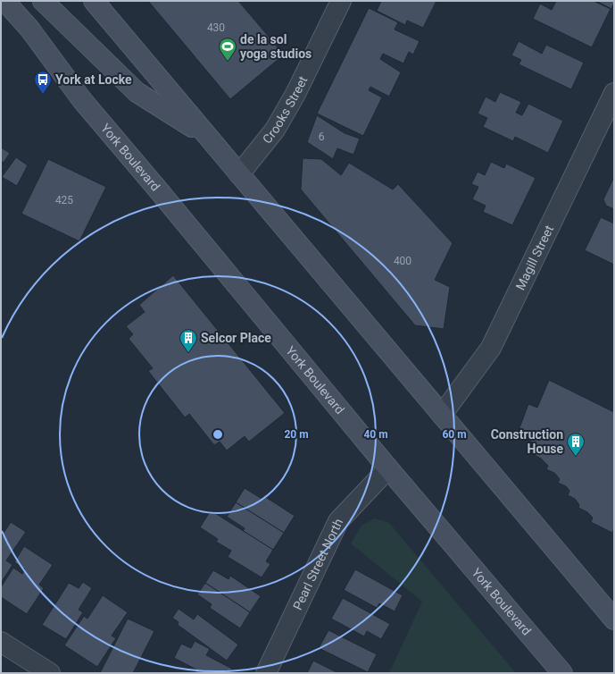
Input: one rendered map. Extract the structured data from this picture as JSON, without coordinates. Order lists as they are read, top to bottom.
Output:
{
  "streets": {
    "main road": ["York Boulevard"],
    "street": ["Crooks Street", "Magill Street", "Pearl Street North"]
  },
  "crossings": [
    ["York Boulevard", "Pearl Street North"]
  ],
  "places": {
    "sports": ["de la sol yoga studios"],
    "bus stop": ["York at Locke"],
    "building": ["Selcor Place", "Construction House"]
  },
  "house_numbers": [
    "430",
    "6",
    "425",
    "400"
  ],
  "rings": ["20 m", "40 m", "60 m"]
}
